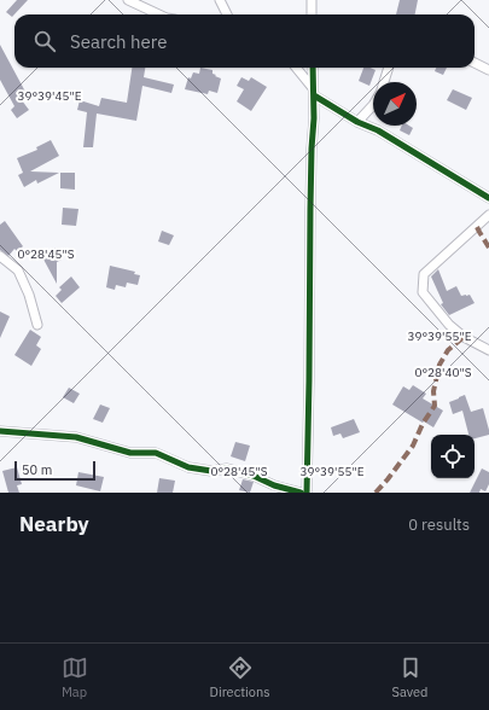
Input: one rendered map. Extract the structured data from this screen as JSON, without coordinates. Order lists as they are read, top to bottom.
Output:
{
  "scale_bar": "50 m",
  "north": "top right",
  "page": {
    "search": "Search here",
    "scale": "50 m",
    "heading": ["Nearby", "0 results"],
    "nav": ["Map", "Directions", "Saved"]
  },
  "coordinates": [
    "39°39'45\"E",
    "0°28'45\"S",
    "39°39'55\"E",
    "0°28'40\"S"
  ]
}
